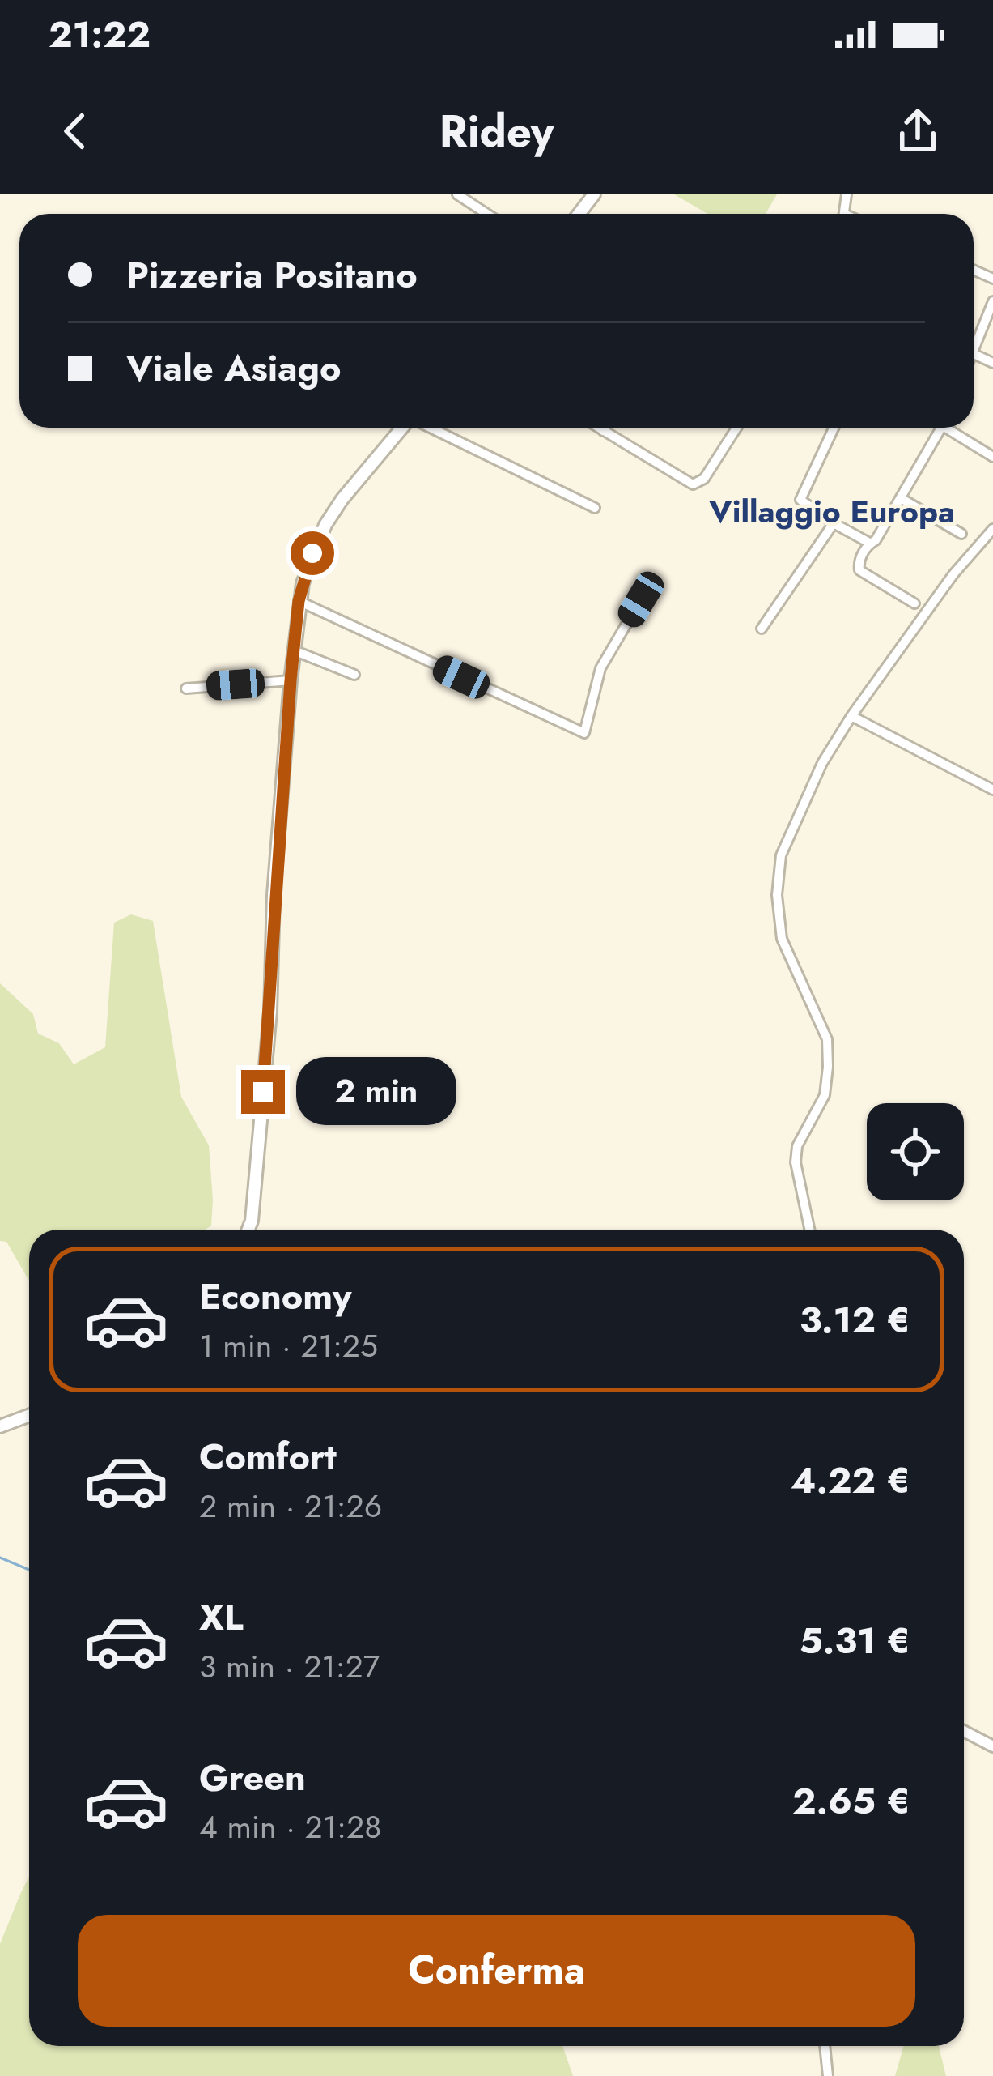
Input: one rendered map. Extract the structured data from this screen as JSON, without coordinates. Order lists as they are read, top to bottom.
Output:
{
  "districts": ["Villaggio Europa"],
  "page": {
    "status": "21:22",
    "header": "Ridey",
    "banner": ["Pizzeria Positano", "Viale Asiago"],
    "bubble": "2 min",
    "list": [
      {
        "name": "Economy",
        "note": "1 min · 21:25",
        "value": "3.12 €"
      },
      {
        "name": "Comfort",
        "note": "2 min · 21:26",
        "value": "4.22 €"
      },
      {
        "name": "XL",
        "note": "3 min · 21:27",
        "value": "5.31 €"
      },
      {
        "name": "Green",
        "note": "4 min · 21:28",
        "value": "2.65 €"
      }
    ],
    "buttons": "Conferma"
  }
}
